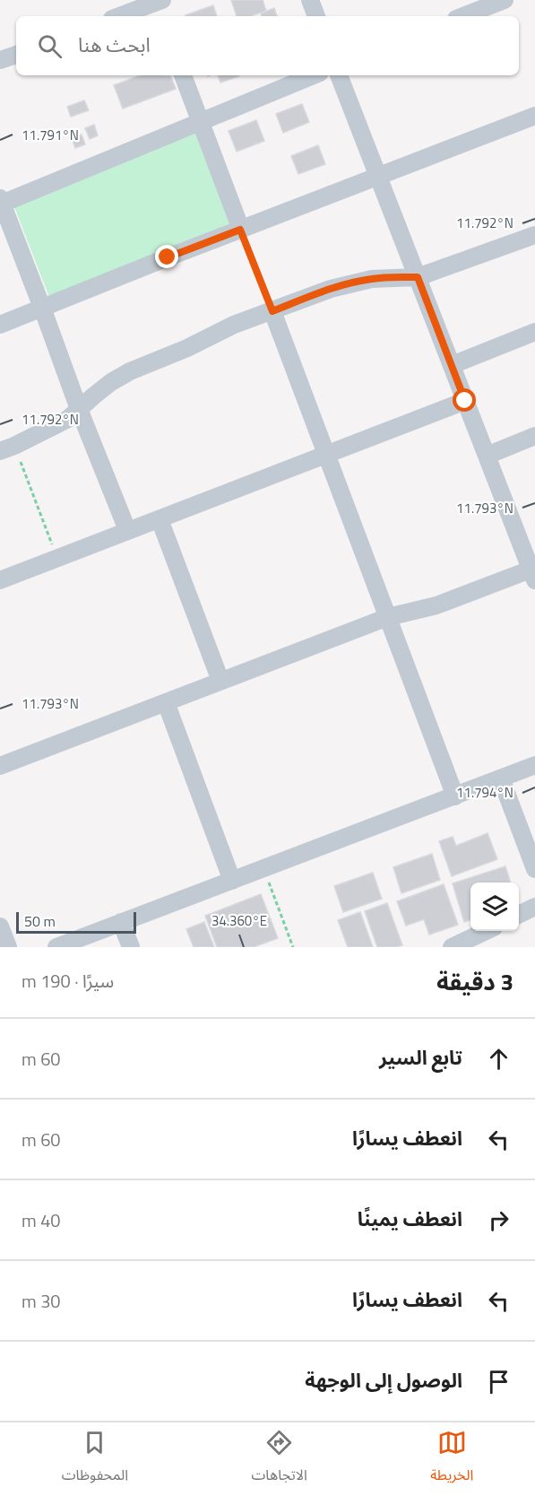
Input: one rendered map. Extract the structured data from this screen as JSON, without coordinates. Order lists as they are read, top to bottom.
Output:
{
  "scale_bar": "50 m",
  "page": {
    "search": "ابحث هنا",
    "scale": "50 m",
    "heading": ["3 دقيقة", "سيرًا · 190 m"],
    "list": [
      ["تابع السير", "60 m"],
      ["انعطف يسارًا", "60 m"],
      ["انعطف يمينًا", "40 m"],
      ["انعطف يسارًا", "30 m"],
      "الوصول إلى الوجهة"
    ],
    "nav": ["الخريطة", "الاتجاهات", "المحفوظات"]
  },
  "coordinates": [
    "11.791°N",
    "11.792°N",
    "11.793°N",
    "11.794°N",
    "34.360°E"
  ]
}
